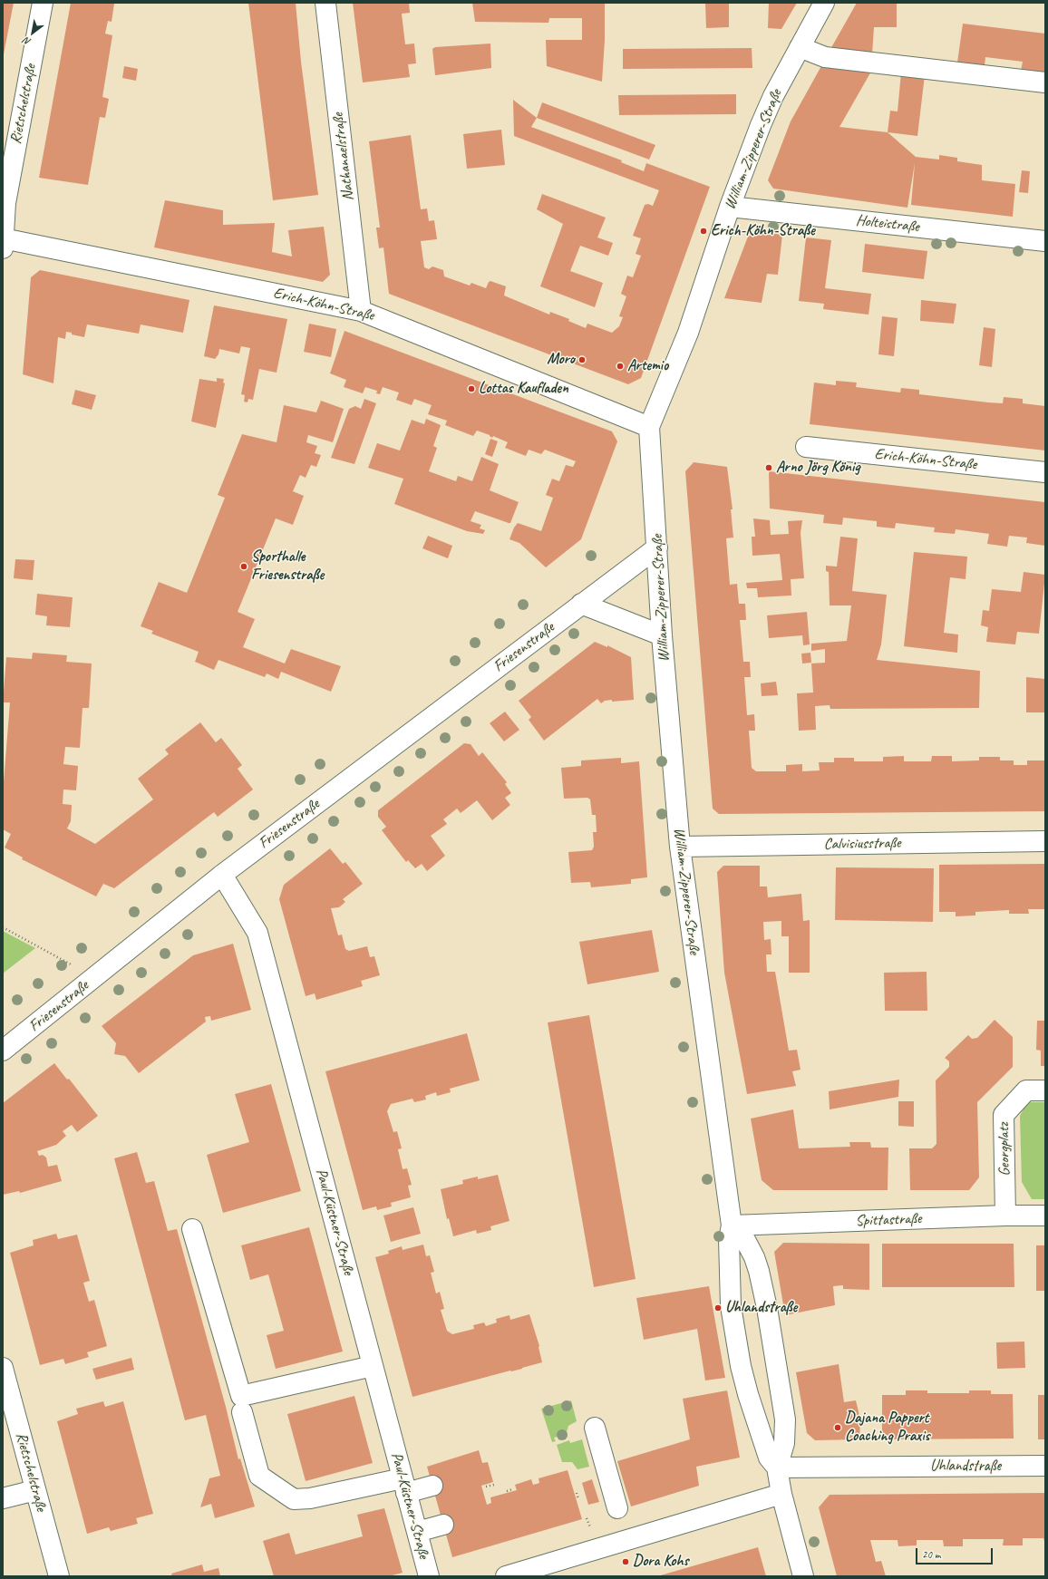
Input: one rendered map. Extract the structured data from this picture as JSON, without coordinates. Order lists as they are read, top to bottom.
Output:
{
  "streets": {
    "street": [
      "Rietschelstraße",
      "William-Zipperer-Straße",
      "Nathanaelstraße",
      "Holteistraße",
      "Erich-Köhn-Straße",
      "Friesenstraße",
      "Calvisiusstraße",
      "Georgplatz",
      "Spittastraße",
      "Paul-Küstner-Straße",
      "Uhlandstraße"
    ]
  },
  "crossings": [
    ["Rietschelstraße", "Erich-Köhn-Straße"],
    ["William-Zipperer-Straße", "Holteistraße"],
    ["William-Zipperer-Straße", "Erich-Köhn-Straße"],
    ["William-Zipperer-Straße", "Friesenstraße"],
    ["William-Zipperer-Straße", "Calvisiusstraße"],
    ["William-Zipperer-Straße", "Spittastraße"],
    ["William-Zipperer-Straße", "Uhlandstraße"],
    ["Nathanaelstraße", "Erich-Köhn-Straße"],
    ["Friesenstraße", "Paul-Küstner-Straße"],
    ["Georgplatz", "Spittastraße"]
  ],
  "places": [
    "Erich-Köhn-Straße",
    "Moro",
    "Artemio",
    "Lottas Kaufladen",
    "Arno Jörg König",
    "Sporthalle Friesenstraße",
    "Uhlandstraße",
    "Dajana Pappert Coaching Praxis",
    "Dora Kohs"
  ],
  "scale_bar": "20 m",
  "north": "bottom left"
}
